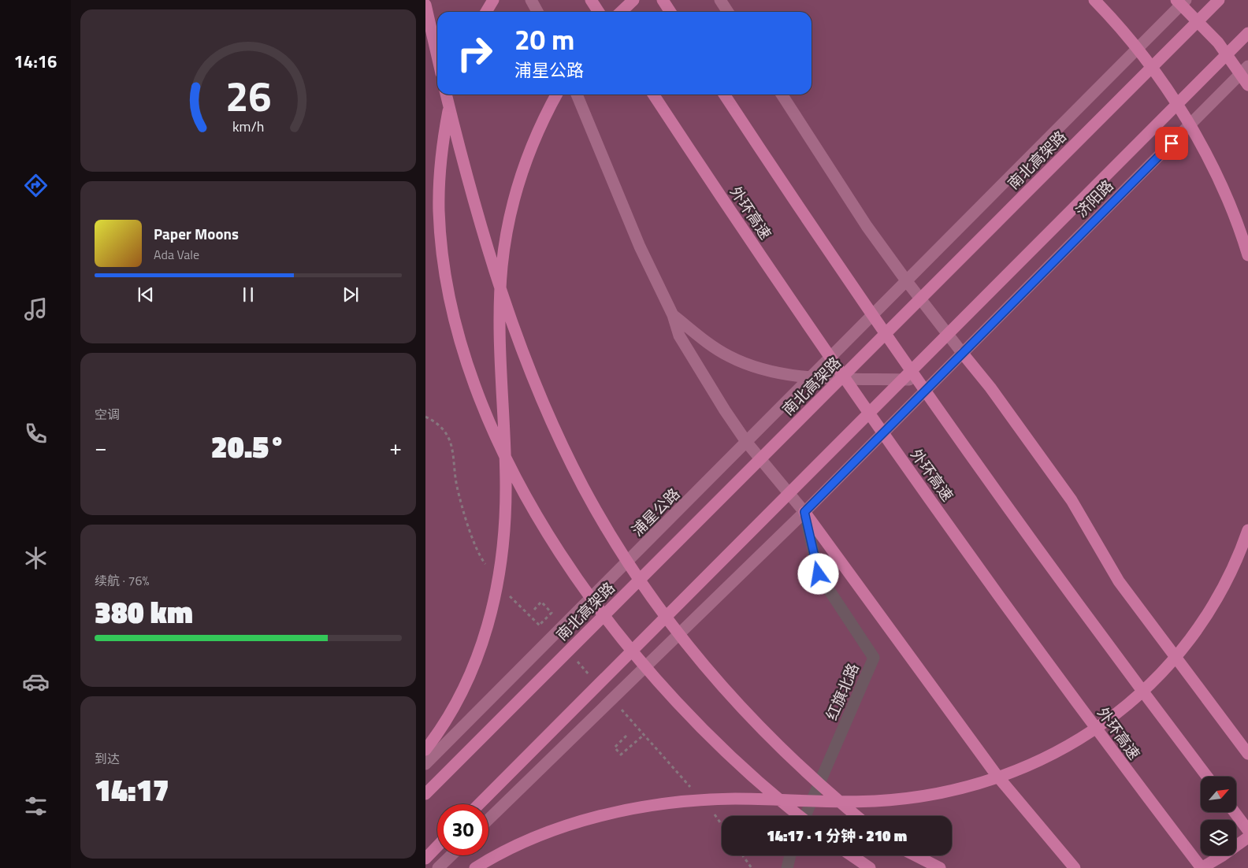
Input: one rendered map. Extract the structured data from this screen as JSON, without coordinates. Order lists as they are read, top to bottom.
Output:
{
  "streets": {
    "highway": ["南北高架路", "外环高速"],
    "main road": ["济阳路", "浦星公路"],
    "street": ["红旗北路"]
  },
  "north": "top right",
  "page": {
    "tabs": "14:16",
    "turn": ["20 m", "浦星公路"],
    "song": ["Paper Moons", "Ada Vale"],
    "tile": [
      "空调",
      ["续航 · 76%", "380 km"],
      ["到达", "14:17"]
    ],
    "heat": ["−", "20.5°", "+"],
    "limit": "30",
    "trip": "14:17 · 1 分钟 · 210 m",
    "gauge": ["26", "km/h"]
  }
}
